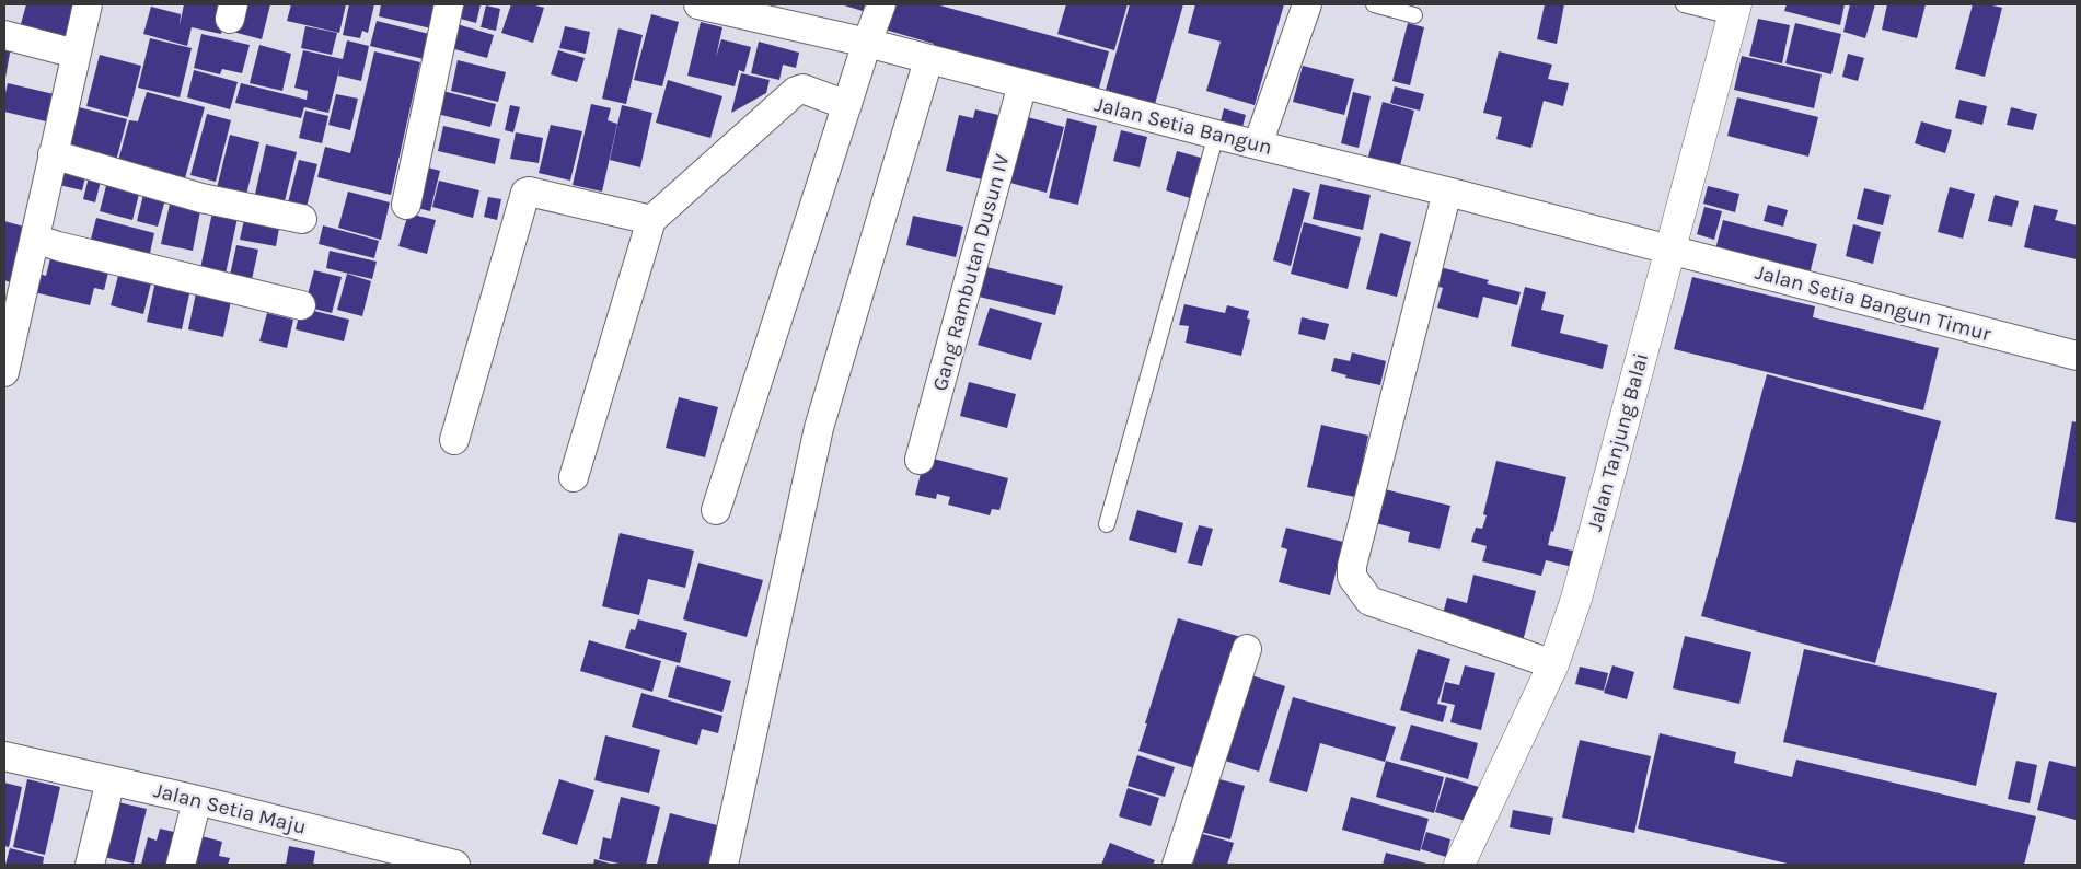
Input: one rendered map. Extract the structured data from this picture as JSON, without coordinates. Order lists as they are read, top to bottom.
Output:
{
  "streets": {
    "street": [
      "Jalan Setia Bangun",
      "Gang Rambutan Dusun IV",
      "Jalan Setia Bangun Timur",
      "Jalan Tanjung Balai",
      "Jalan Setia Maju"
    ]
  },
  "crossings": [
    ["Jalan Setia Bangun", "Gang Rambutan Dusun IV"],
    ["Jalan Setia Bangun", "Jalan Setia Bangun Timur"],
    ["Jalan Setia Bangun", "Jalan Tanjung Balai"],
    ["Jalan Setia Bangun Timur", "Jalan Tanjung Balai"]
  ]
}
